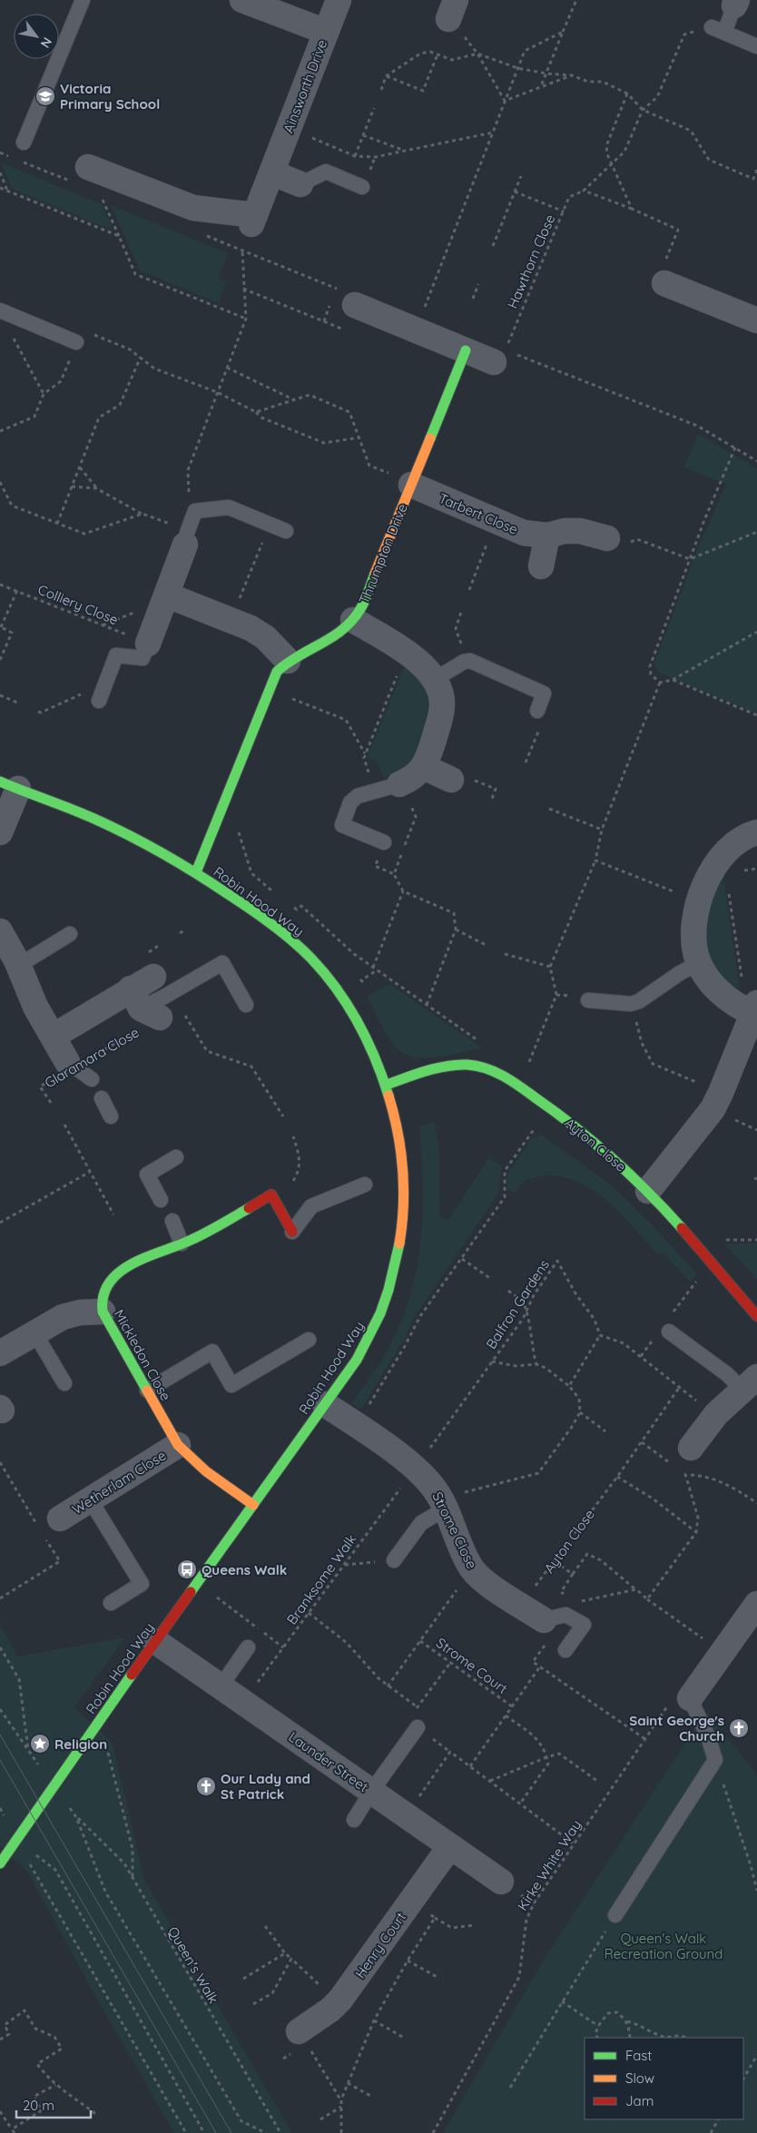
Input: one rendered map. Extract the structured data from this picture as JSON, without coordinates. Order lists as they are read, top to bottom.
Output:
{
  "streets": {
    "street": [
      "Ainsworth Drive",
      "Tarbert Close",
      "Thrumpton Drive",
      "Robin Hood Way",
      "Glaramara Close",
      "Ayton Close",
      "Mickledon Close",
      "Wetherlam Close",
      "Strome Close",
      "Launder Street",
      "Henry Court"
    ],
    "path": [
      "Hawthorn Close",
      "Colliery Close",
      "Balfron Gardens",
      "Branksome Walk",
      "Strome Court",
      "Kirke White Way",
      "Queen's Walk"
    ]
  },
  "crossings": [
    ["Tarbert Close", "Thrumpton Drive"],
    ["Thrumpton Drive", "Robin Hood Way"],
    ["Robin Hood Way", "Ayton Close"],
    ["Robin Hood Way", "Mickledon Close"],
    ["Robin Hood Way", "Strome Close"],
    ["Robin Hood Way", "Launder Street"],
    ["Ayton Close", "Strome Close"],
    ["Balfron Gardens", "Strome Close"],
    ["Balfron Gardens", "Branksome Walk"],
    ["Mickledon Close", "Wetherlam Close"],
    ["Strome Close", "Branksome Walk"],
    ["Branksome Walk", "Launder Street"],
    ["Strome Court", "Kirke White Way"],
    ["Launder Street", "Henry Court"]
  ],
  "parks": ["Queen's Walk Recreation Ground"],
  "places": {
    "school or university": ["Victoria Primary School"],
    "bus stop": ["Queens Walk"],
    "church": ["Saint George's Church", "Our Lady and St Patrick"],
    "place": ["Religion"]
  },
  "legend": ["Fast", "Slow", "Jam"],
  "scale_bar": "20 m",
  "north": "bottom right"
}
